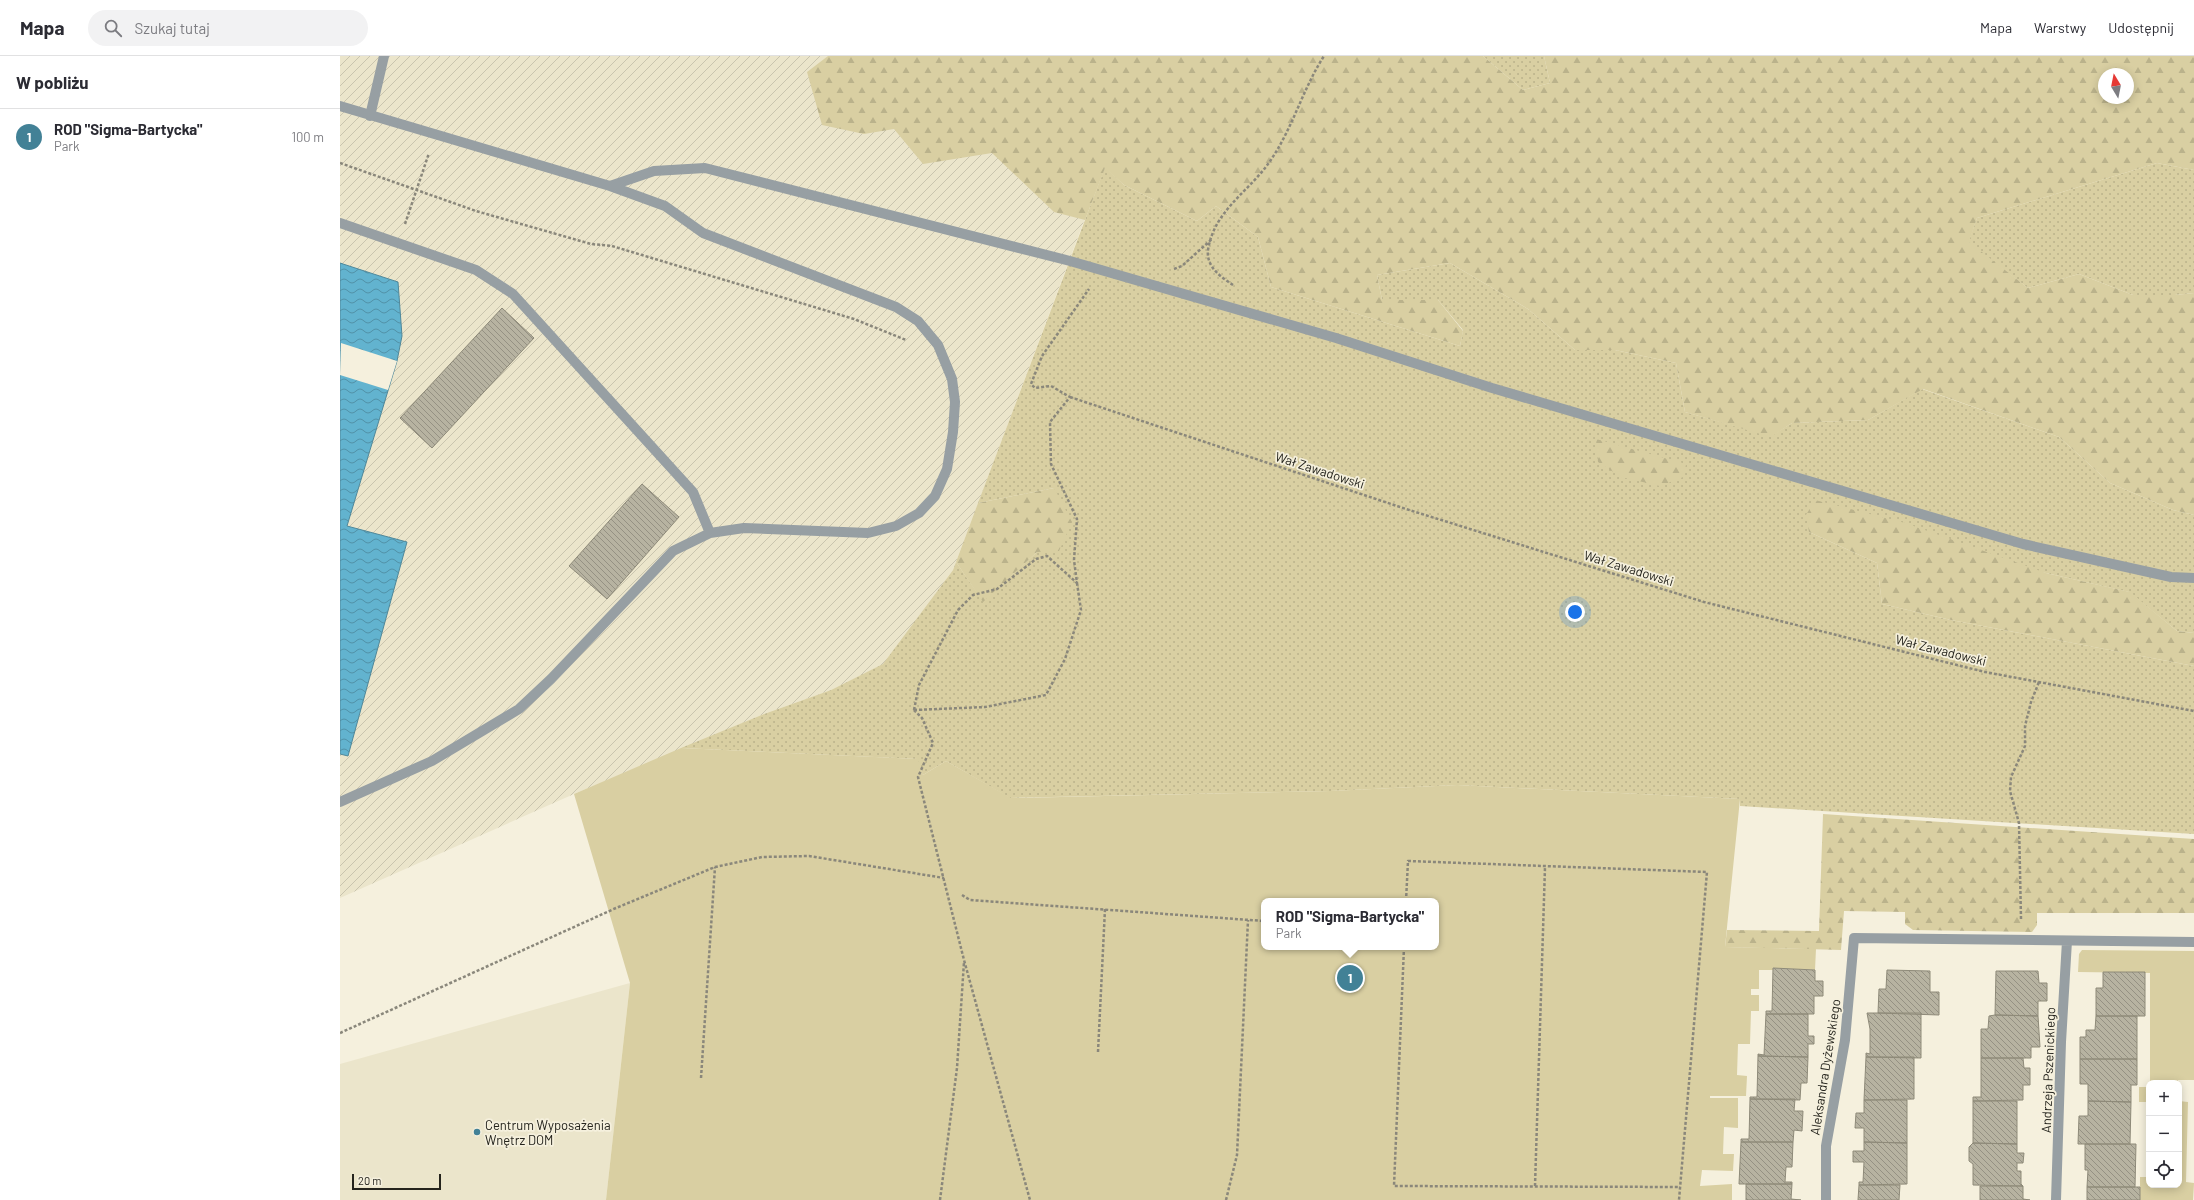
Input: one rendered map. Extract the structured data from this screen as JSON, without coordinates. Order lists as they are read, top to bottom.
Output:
{
  "streets": {
    "street": ["Aleksandra Dyżewskiego", "Andrzeja Pszenickiego"],
    "path": ["Wał Zawadowski"]
  },
  "places": ["Centrum Wyposażenia Wnętrz DOM"],
  "scale_bar": "20 m",
  "north": "top",
  "page": {
    "header": "Mapa",
    "search": "Szukaj tutaj",
    "nav": ["Mapa", "Warstwy", "Udostępnij"],
    "heading": "W pobliżu",
    "list": [
      {
        "mark": "1",
        "name": "ROD \"Sigma-Bartycka\"",
        "note": "Park",
        "value": "100 m"
      }
    ],
    "popup": ["ROD \"Sigma-Bartycka\"", "Park"],
    "pins": "1",
    "map_buttons": ["+", "−"],
    "scale": "20 m"
  }
}
